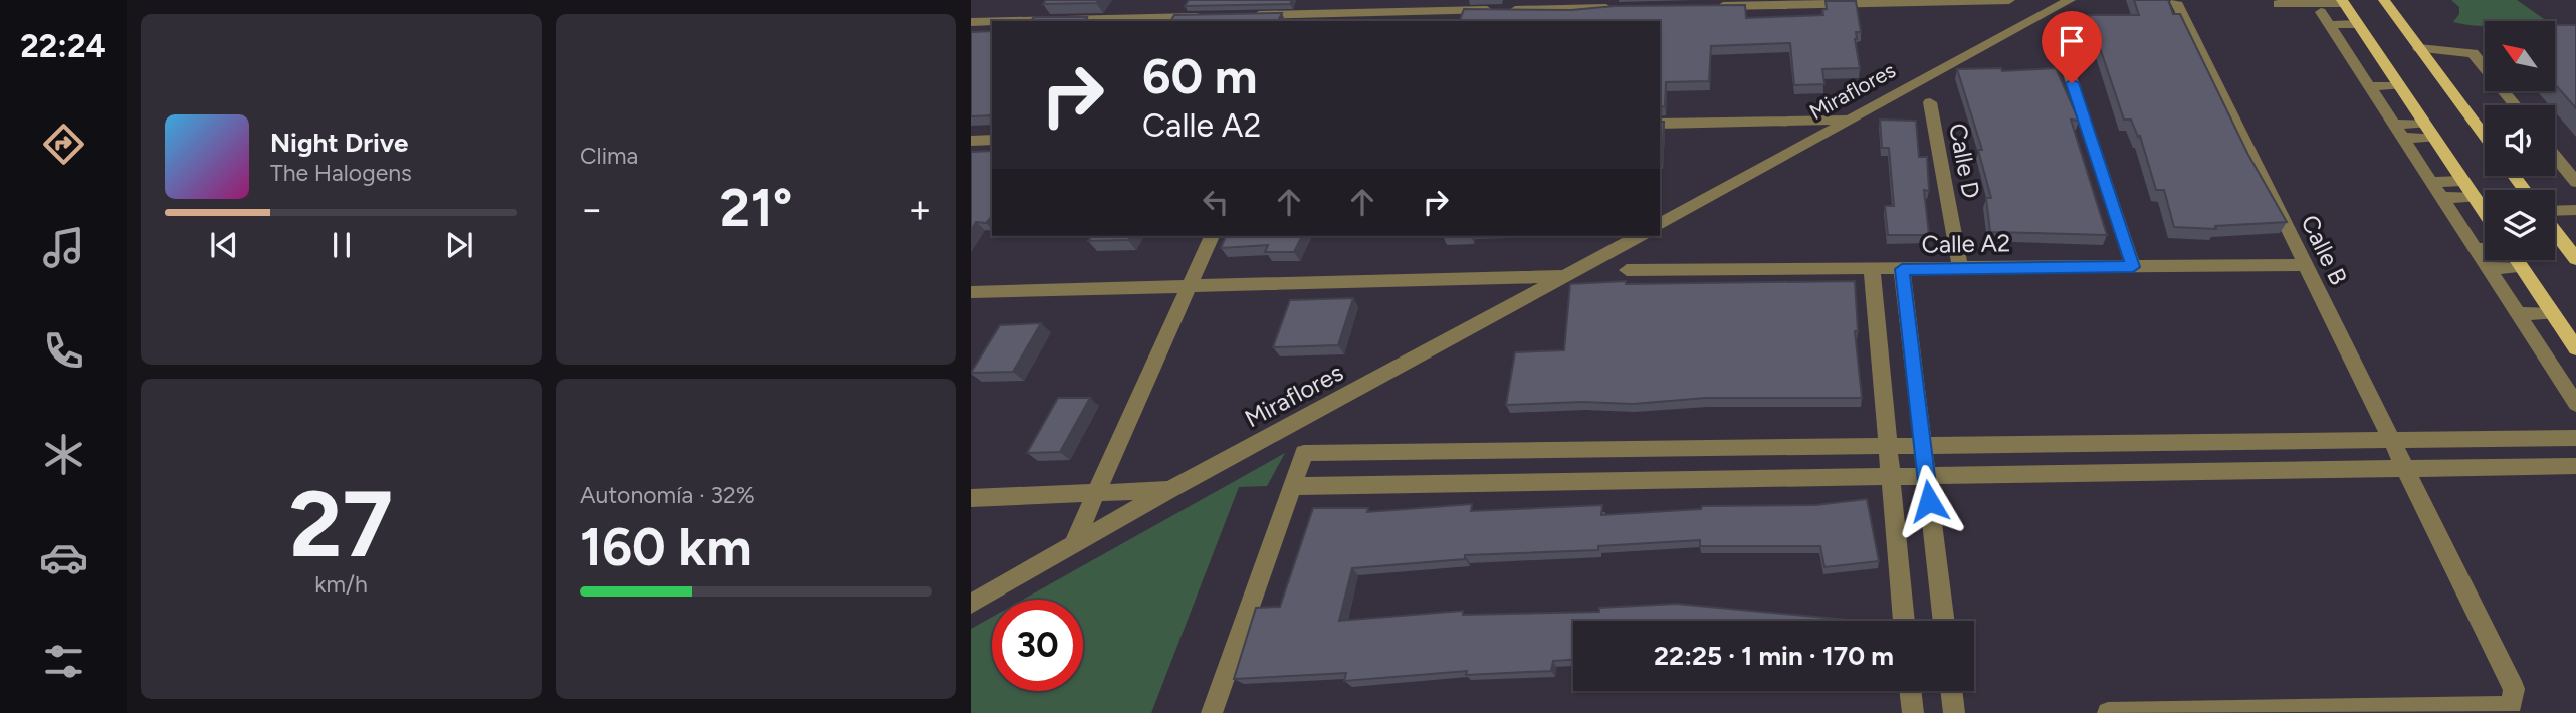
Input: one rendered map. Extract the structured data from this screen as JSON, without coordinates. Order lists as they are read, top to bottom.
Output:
{
  "streets": {
    "street": [
      "Miraflores",
      "Calle D",
      "Calle A2",
      "Calle B"
    ]
  },
  "crossings": [
    ["Calle D", "Calle A2"],
    ["Calle A2", "Calle B"]
  ],
  "north": "top left",
  "page": {
    "tabs": "22:24",
    "tile": [
      "Clima",
      ["27", "km/h"],
      ["Autonomía · 32%", "160 km"]
    ],
    "turn": ["60 m", "Calle A2"],
    "song": ["Night Drive", "The Halogens"],
    "heat": ["−", "21°", "+"],
    "limit": "30",
    "trip": "22:25 · 1 min · 170 m"
  }
}
